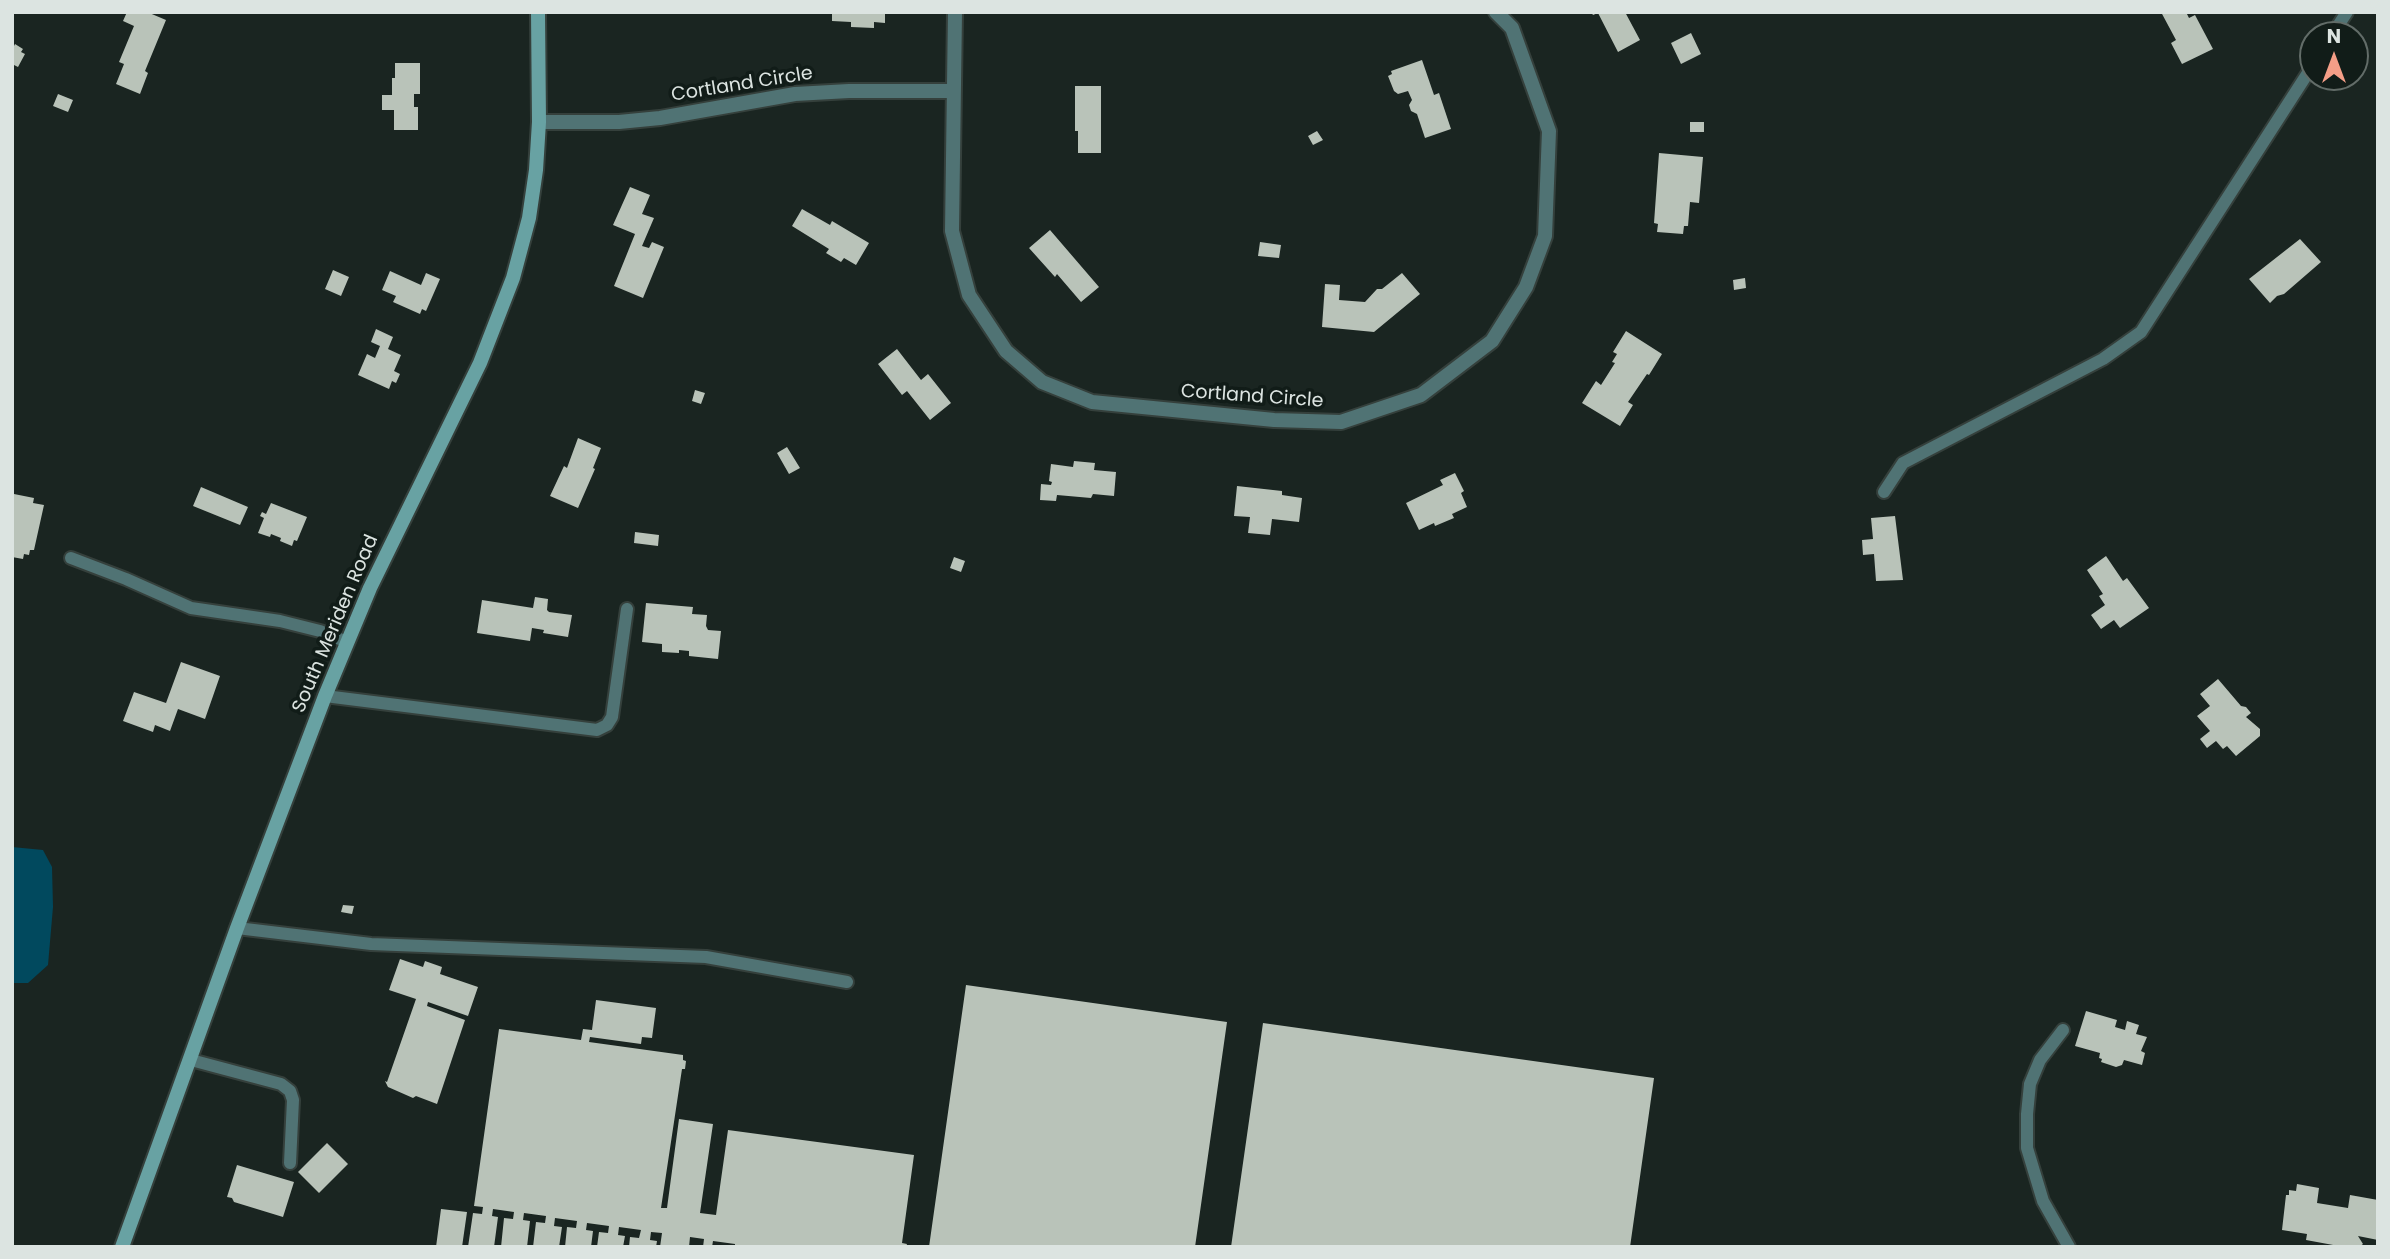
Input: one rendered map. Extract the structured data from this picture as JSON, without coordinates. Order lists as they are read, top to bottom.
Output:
{
  "streets": {
    "main road": ["South Meriden Road"],
    "street": ["Cortland Circle"]
  },
  "crossings": [
    ["Cortland Circle", "South Meriden Road"]
  ],
  "north": "top"
}
